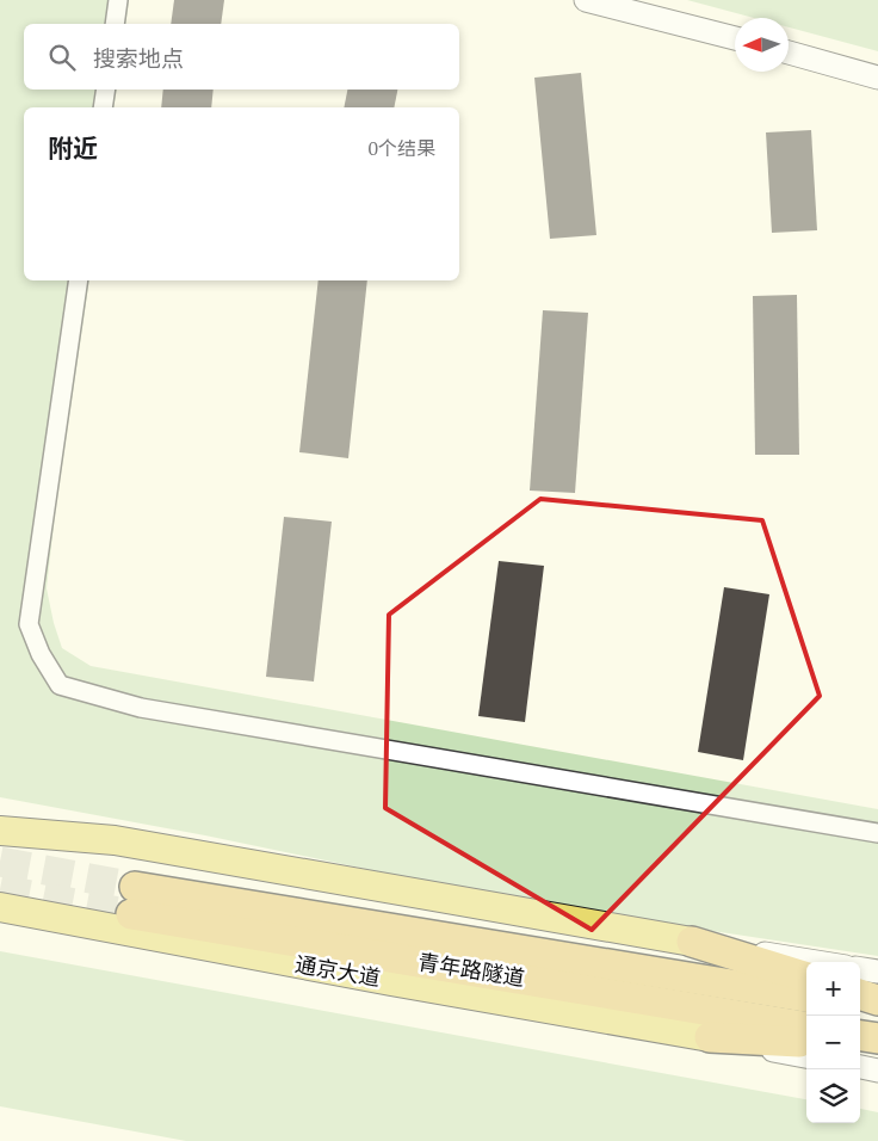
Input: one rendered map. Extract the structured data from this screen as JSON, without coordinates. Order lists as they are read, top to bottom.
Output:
{
  "streets": {
    "highway": ["青年路隧道"],
    "main road": ["通京大道"]
  },
  "north": "left",
  "page": {
    "search": "搜索地点",
    "heading": ["附近", "0个结果"],
    "map_buttons": ["+", "−"]
  }
}
